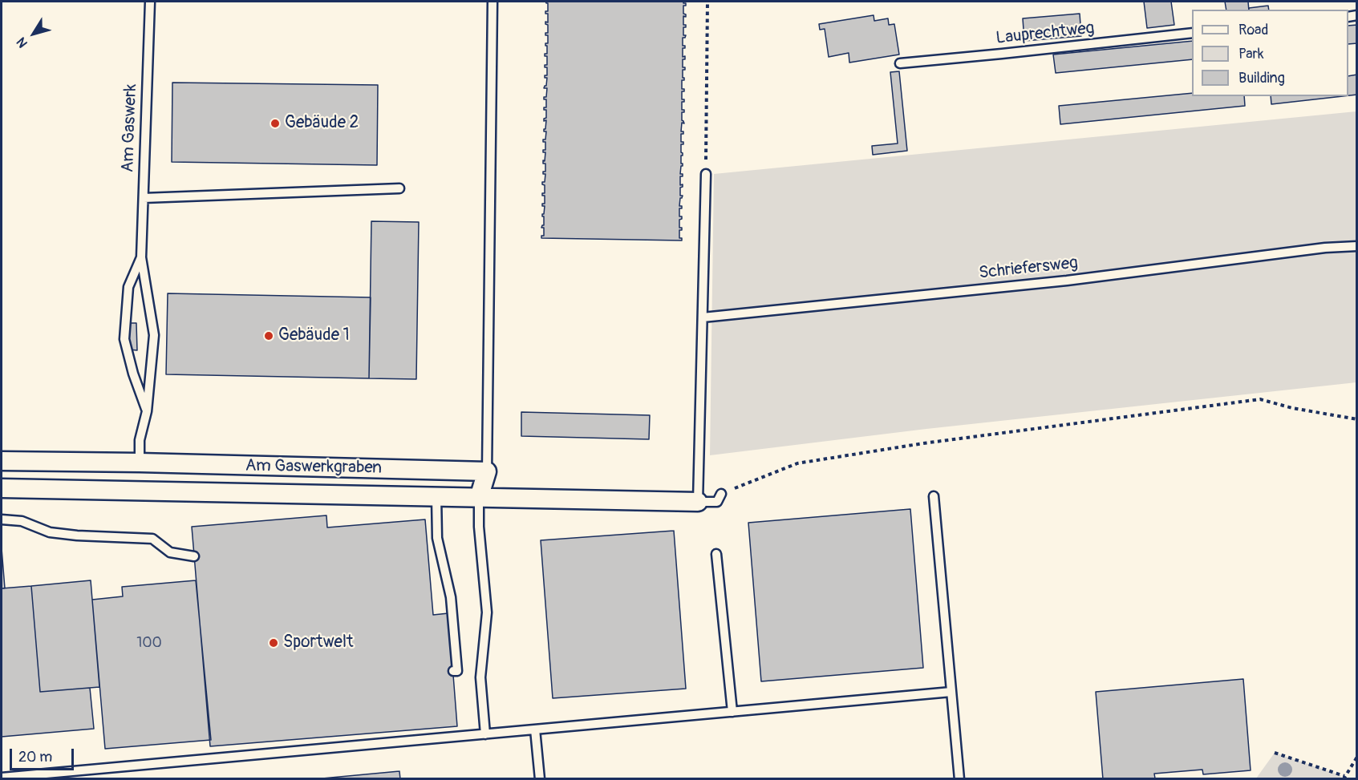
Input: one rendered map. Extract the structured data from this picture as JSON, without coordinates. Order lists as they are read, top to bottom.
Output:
{
  "streets": {
    "street": ["Am Gaswerkgraben"],
    "lane": ["Lauprechtweg", "Am Gaswerk", "Schriefersweg"]
  },
  "crossings": [
    ["Am Gaswerk", "Am Gaswerkgraben"]
  ],
  "places": ["Gebäude 2", "Gebäude 1", "Sportwelt"],
  "house_numbers": ["100"],
  "legend": ["Road", "Park", "Building"],
  "scale_bar": "20 m",
  "north": "bottom left"
}
